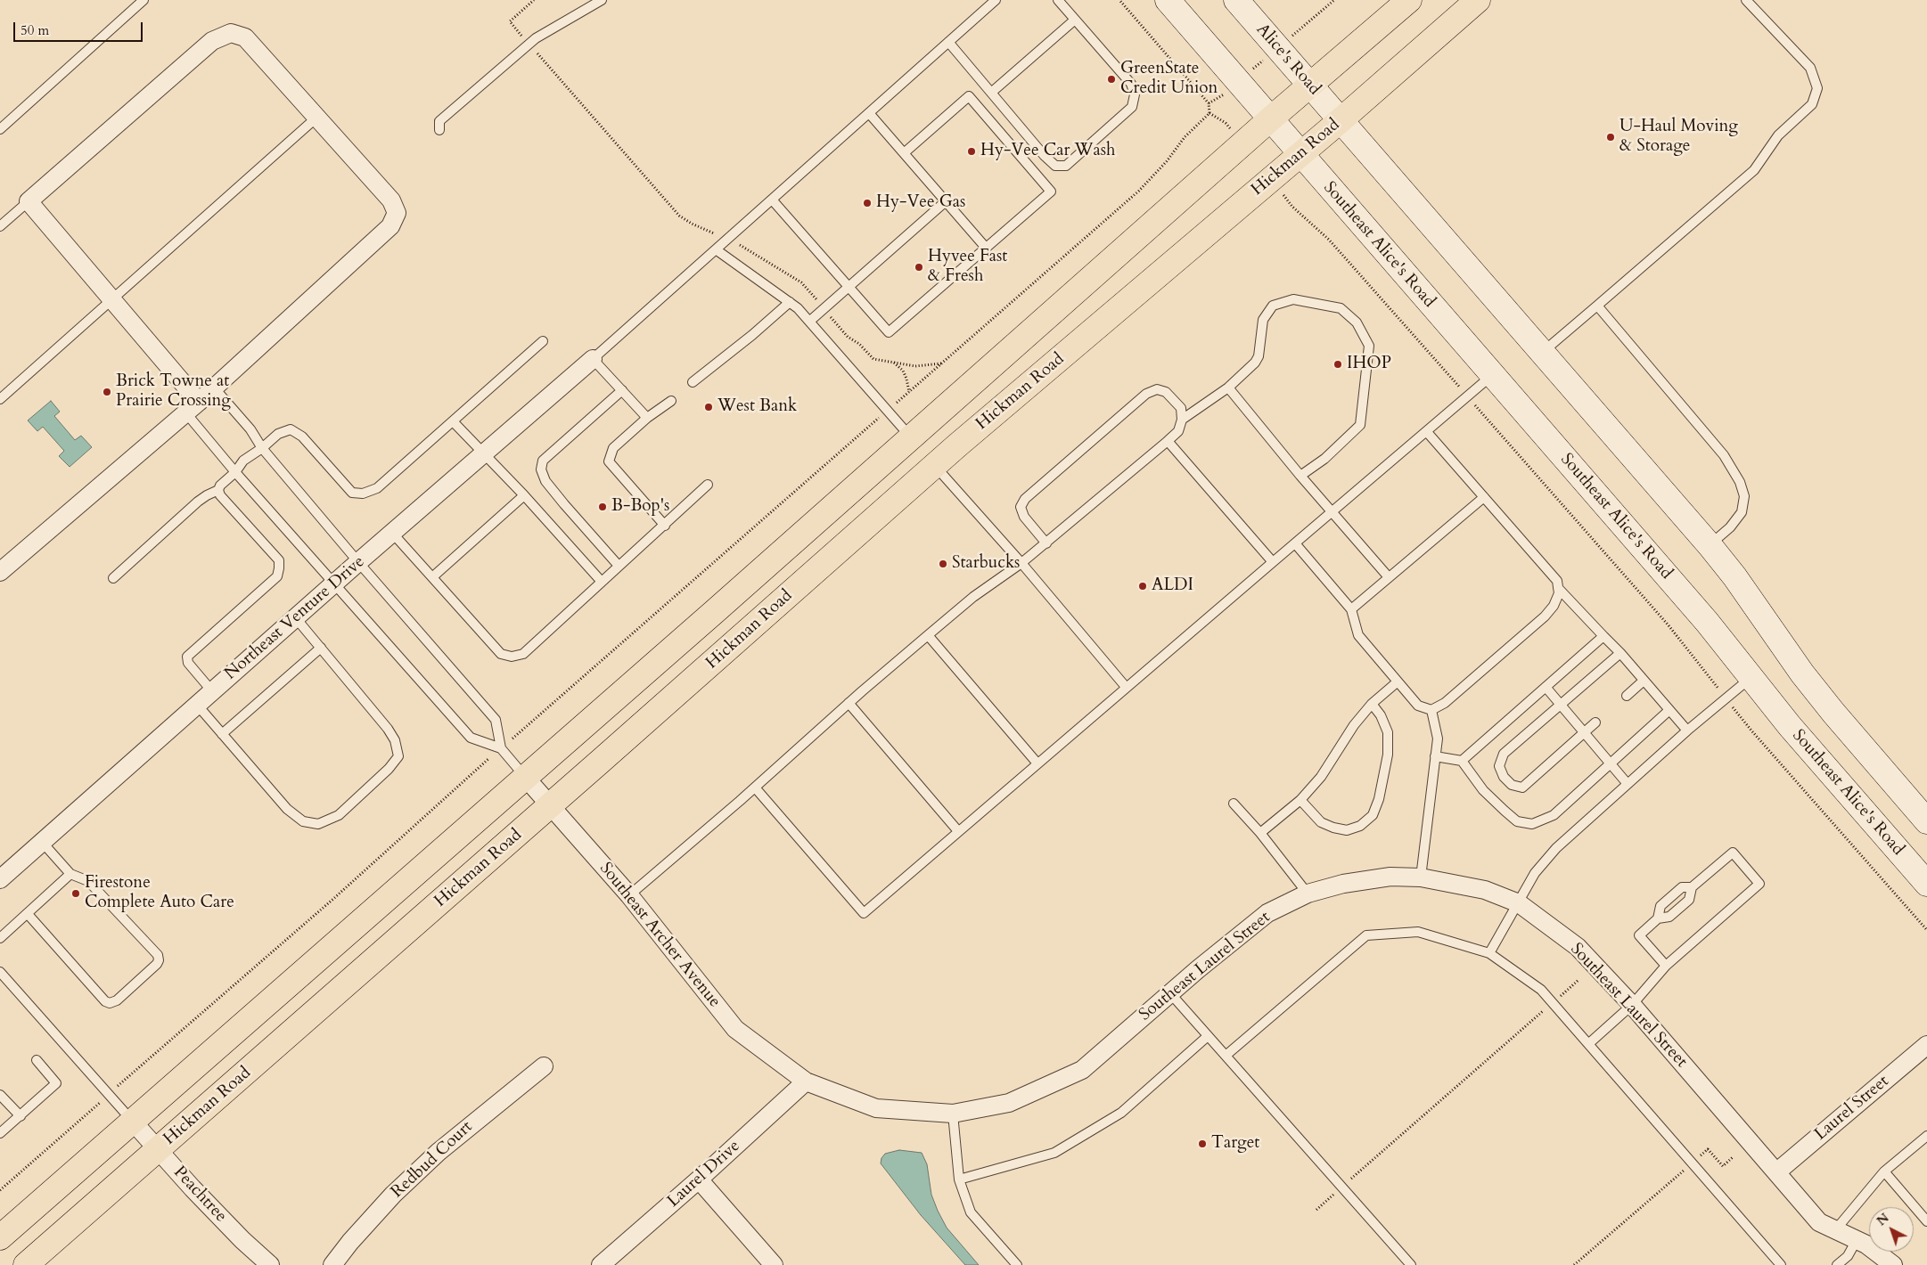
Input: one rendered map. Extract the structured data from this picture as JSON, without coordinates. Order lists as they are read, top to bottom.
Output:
{
  "streets": {
    "highway": ["Hickman Road"],
    "main road": ["Alice's Road", "Southeast Alice's Road"],
    "street": [
      "Northeast Venture Drive",
      "Southeast Archer Avenue",
      "Southeast Laurel Street",
      "Laurel Street",
      "Redbud Court",
      "Laurel Drive",
      "Peachtree"
    ]
  },
  "crossings": [
    ["Alice's Road", "Hickman Road"],
    ["Hickman Road", "Southeast Alice's Road"],
    ["Hickman Road", "Southeast Archer Avenue"],
    ["Hickman Road", "Peachtree"],
    ["Southeast Archer Avenue", "Southeast Laurel Street"],
    ["Southeast Archer Avenue", "Laurel Drive"],
    ["Southeast Laurel Street", "Laurel Street"],
    ["Southeast Laurel Street", "Laurel Drive"]
  ],
  "places": [
    "GreenState Credit Union",
    "U-Haul Moving & Storage",
    "Hy-Vee Car Wash",
    "Hy-Vee Gas",
    "Hyvee Fast & Fresh",
    "IHOP",
    "Brick Towne at Prairie Crossing",
    "West Bank",
    "B-Bop's",
    "Starbucks",
    "ALDI",
    "Firestone Complete Auto Care",
    "Target"
  ],
  "scale_bar": "50 m",
  "north": "top left"
}
